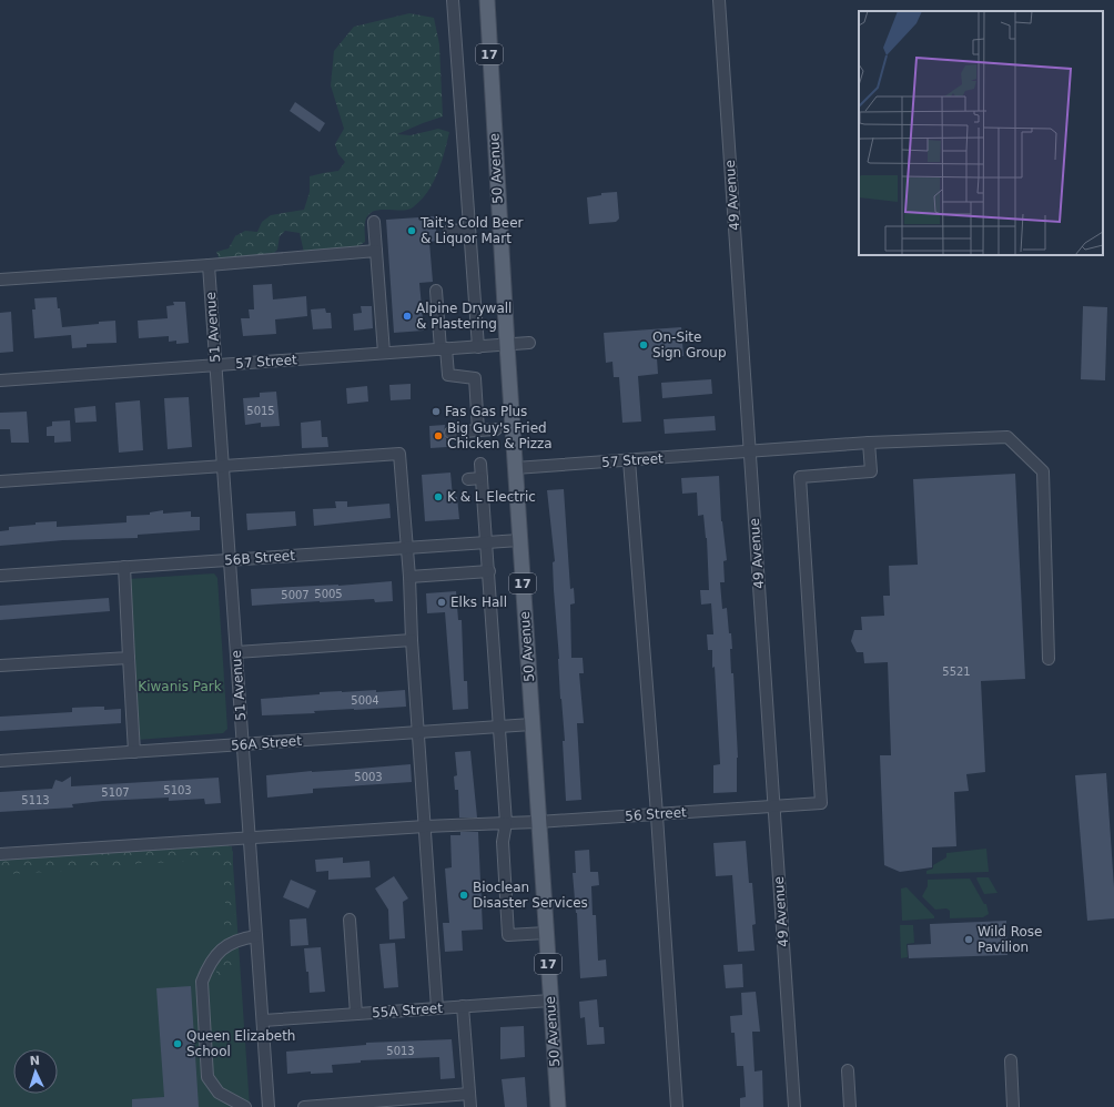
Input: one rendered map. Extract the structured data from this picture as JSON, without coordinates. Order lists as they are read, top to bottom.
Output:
{
  "streets": {
    "main road": ["17", "50 Avenue"],
    "street": [
      "49 Avenue",
      "51 Avenue",
      "57 Street",
      "56B Street",
      "56A Street",
      "56 Street",
      "55A Street"
    ]
  },
  "crossings": [
    ["50 Avenue", "57 Street"],
    ["50 Avenue", "56B Street"],
    ["50 Avenue", "56A Street"],
    ["50 Avenue", "56 Street"],
    ["50 Avenue", "55A Street"],
    ["49 Avenue", "57 Street"],
    ["49 Avenue", "56 Street"],
    ["51 Avenue", "57 Street"],
    ["51 Avenue", "56B Street"],
    ["51 Avenue", "56A Street"],
    ["51 Avenue", "56 Street"],
    ["51 Avenue", "55A Street"],
    ["57 Street", "56 Street"]
  ],
  "parks": ["Kiwanis Park"],
  "places": [
    "Tait's Cold Beer & Liquor Mart",
    "Alpine Drywall & Plastering",
    "On-Site Sign Group",
    "Fas Gas Plus",
    "Big Guy's Fried Chicken & Pizza",
    "K & L Electric",
    "Elks Hall",
    "Bioclean Disaster Services",
    "Wild Rose Pavilion",
    "Queen Elizabeth School"
  ],
  "house_numbers": [
    "5015",
    "5005",
    "5007",
    "5521",
    "5004",
    "5003",
    "5103",
    "5107",
    "5113",
    "5013"
  ],
  "north": "top"
}
